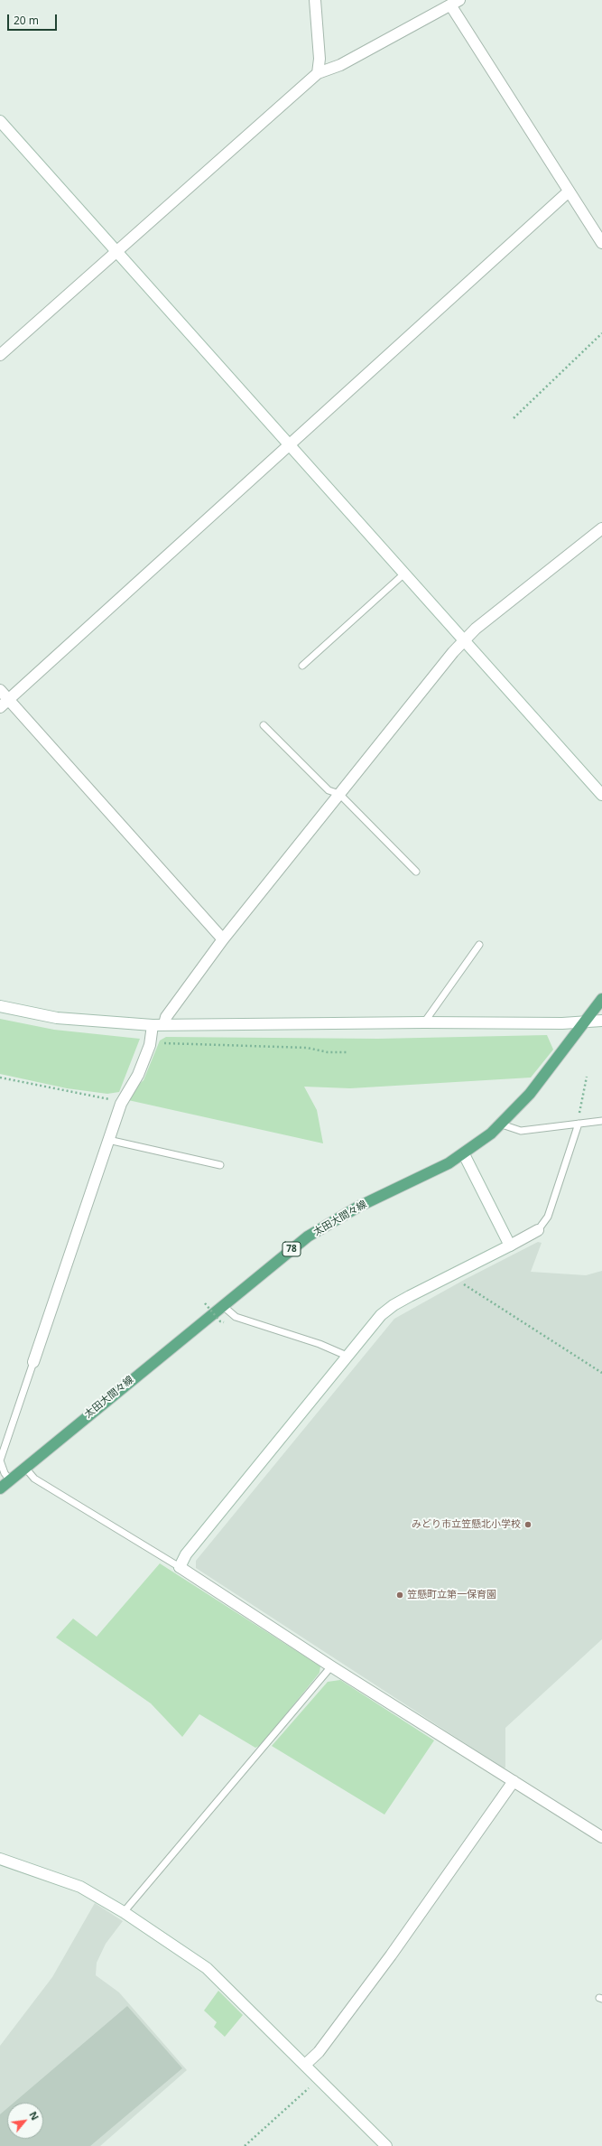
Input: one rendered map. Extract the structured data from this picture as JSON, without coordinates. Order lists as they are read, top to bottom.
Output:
{
  "streets": {
    "main road": ["太田大間々線", "78"]
  },
  "places": ["みどり市立笠懸北小学校", "笠懸町立第一保育園"],
  "scale_bar": "20 m",
  "north": "top right"
}
